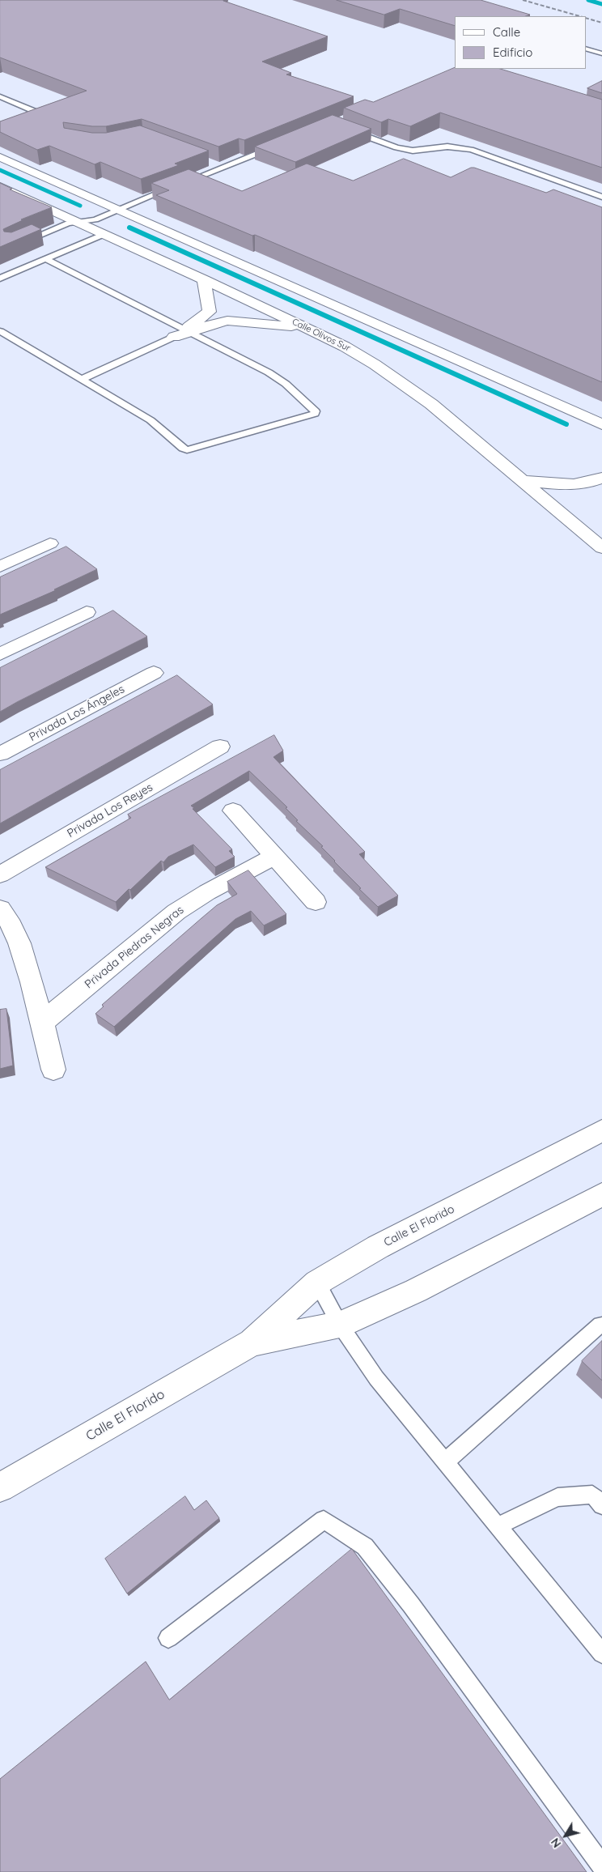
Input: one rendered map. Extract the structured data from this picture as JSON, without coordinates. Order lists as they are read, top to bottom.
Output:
{
  "streets": {
    "main road": [
      "Calle Olivos Sur",
      "Privada Los Ángeles",
      "Privada Los Reyes",
      "Privada Piedras Negras",
      "Calle El Florido"
    ]
  },
  "legend": ["Calle", "Edificio"],
  "north": "bottom left"
}
